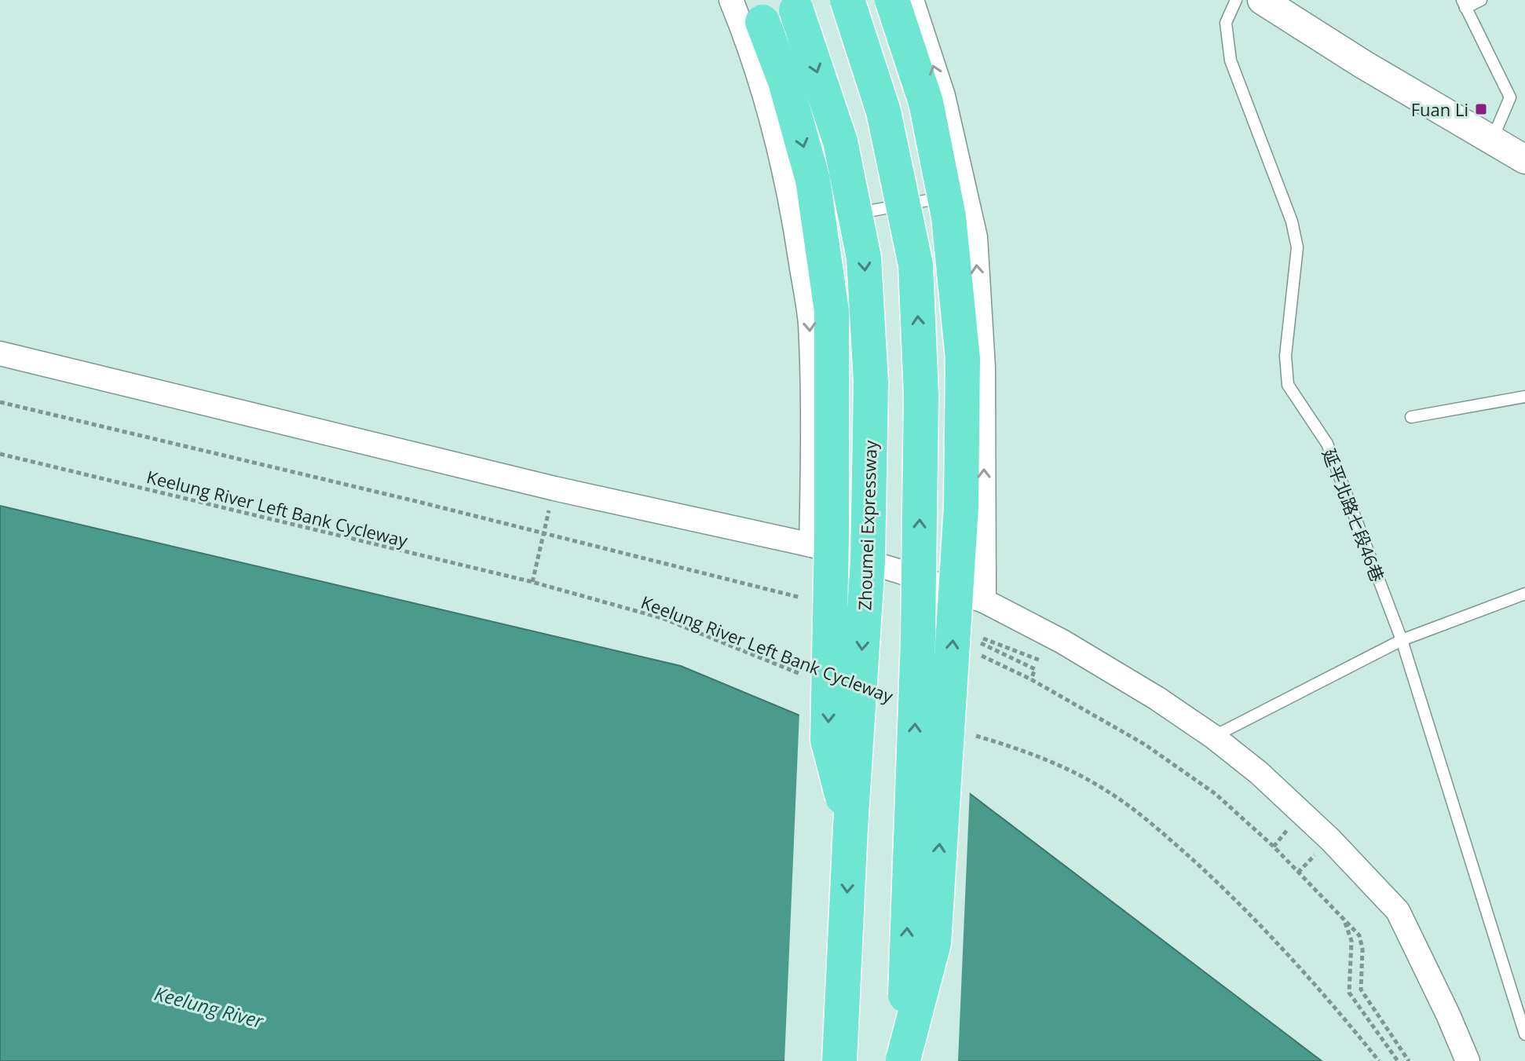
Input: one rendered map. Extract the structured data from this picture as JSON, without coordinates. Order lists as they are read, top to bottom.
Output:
{
  "streets": {
    "highway": ["Zhoumei Expressway"],
    "lane": ["延平北路七段46巷"],
    "path": ["Keelung River Left Bank Cycleway"]
  },
  "water": ["Keelung River"],
  "places": {
    "transit": ["Fuan Li"]
  }
}
